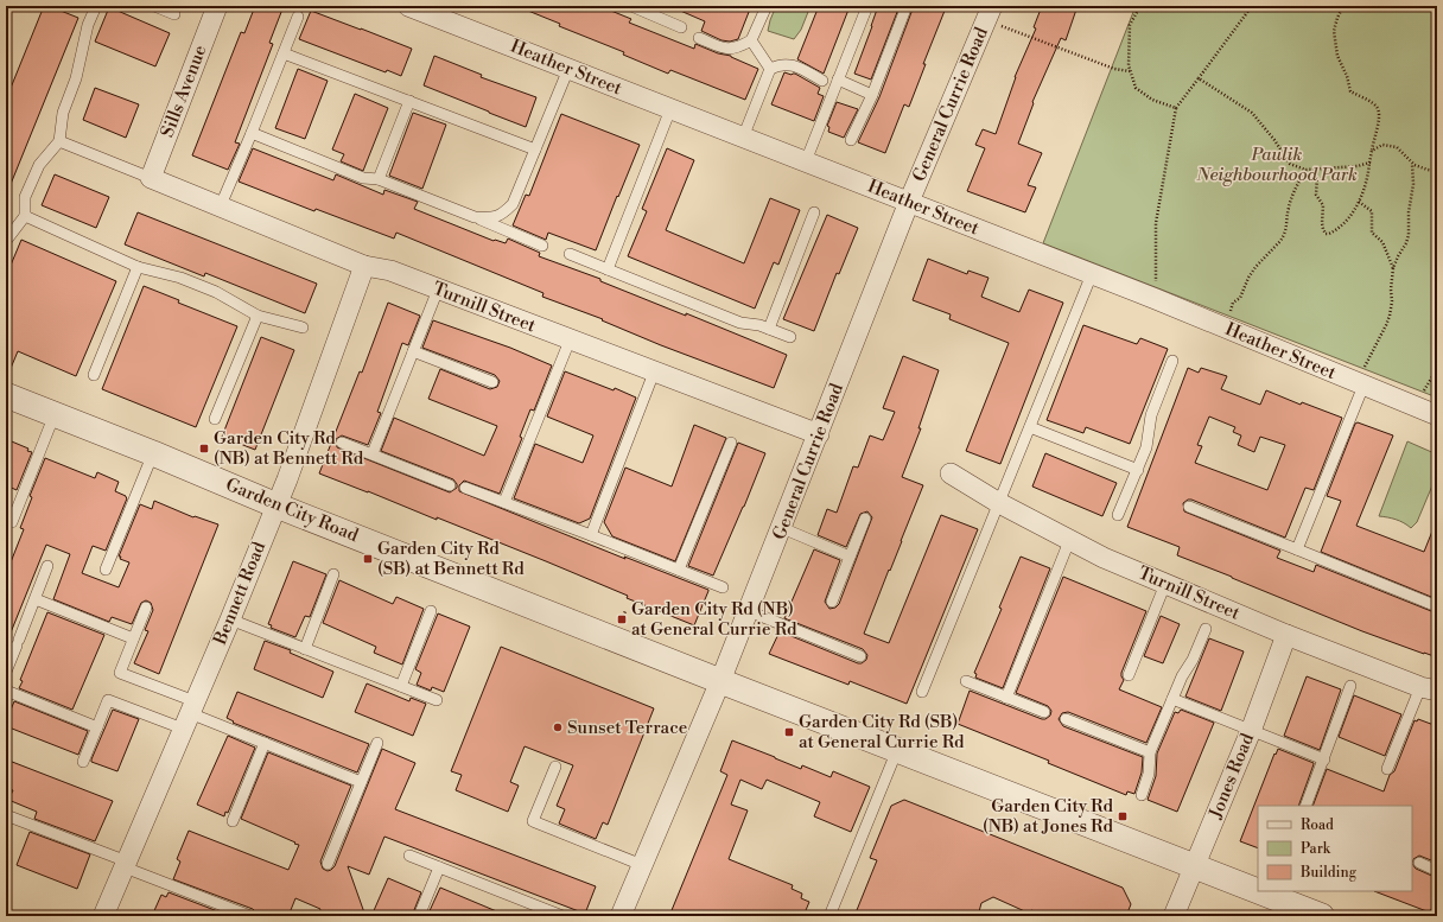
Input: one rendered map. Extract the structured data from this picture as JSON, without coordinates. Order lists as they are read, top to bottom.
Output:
{
  "streets": {
    "street": [
      "Heather Street",
      "Sills Avenue",
      "General Currie Road",
      "Turnill Street",
      "Garden City Road",
      "Bennett Road",
      "Jones Road"
    ]
  },
  "crossings": [
    ["Heather Street", "General Currie Road"],
    ["Sills Avenue", "Turnill Street"],
    ["General Currie Road", "Turnill Street"],
    ["General Currie Road", "Garden City Road"],
    ["Turnill Street", "Bennett Road"],
    ["Turnill Street", "Jones Road"],
    ["Garden City Road", "Bennett Road"],
    ["Garden City Road", "Jones Road"]
  ],
  "parks": ["Paulik Neighbourhood Park"],
  "places": {
    "transit": [
      "Garden City Rd (NB) at Bennett Rd",
      "Garden City Rd (SB) at Bennett Rd",
      "Garden City Rd (NB) at General Currie Rd",
      "Garden City Rd (SB) at General Currie Rd",
      "Garden City Rd (NB) at Jones Rd"
    ],
    "other": ["Sunset Terrace"]
  },
  "legend": ["Road", "Park", "Building"]
}
